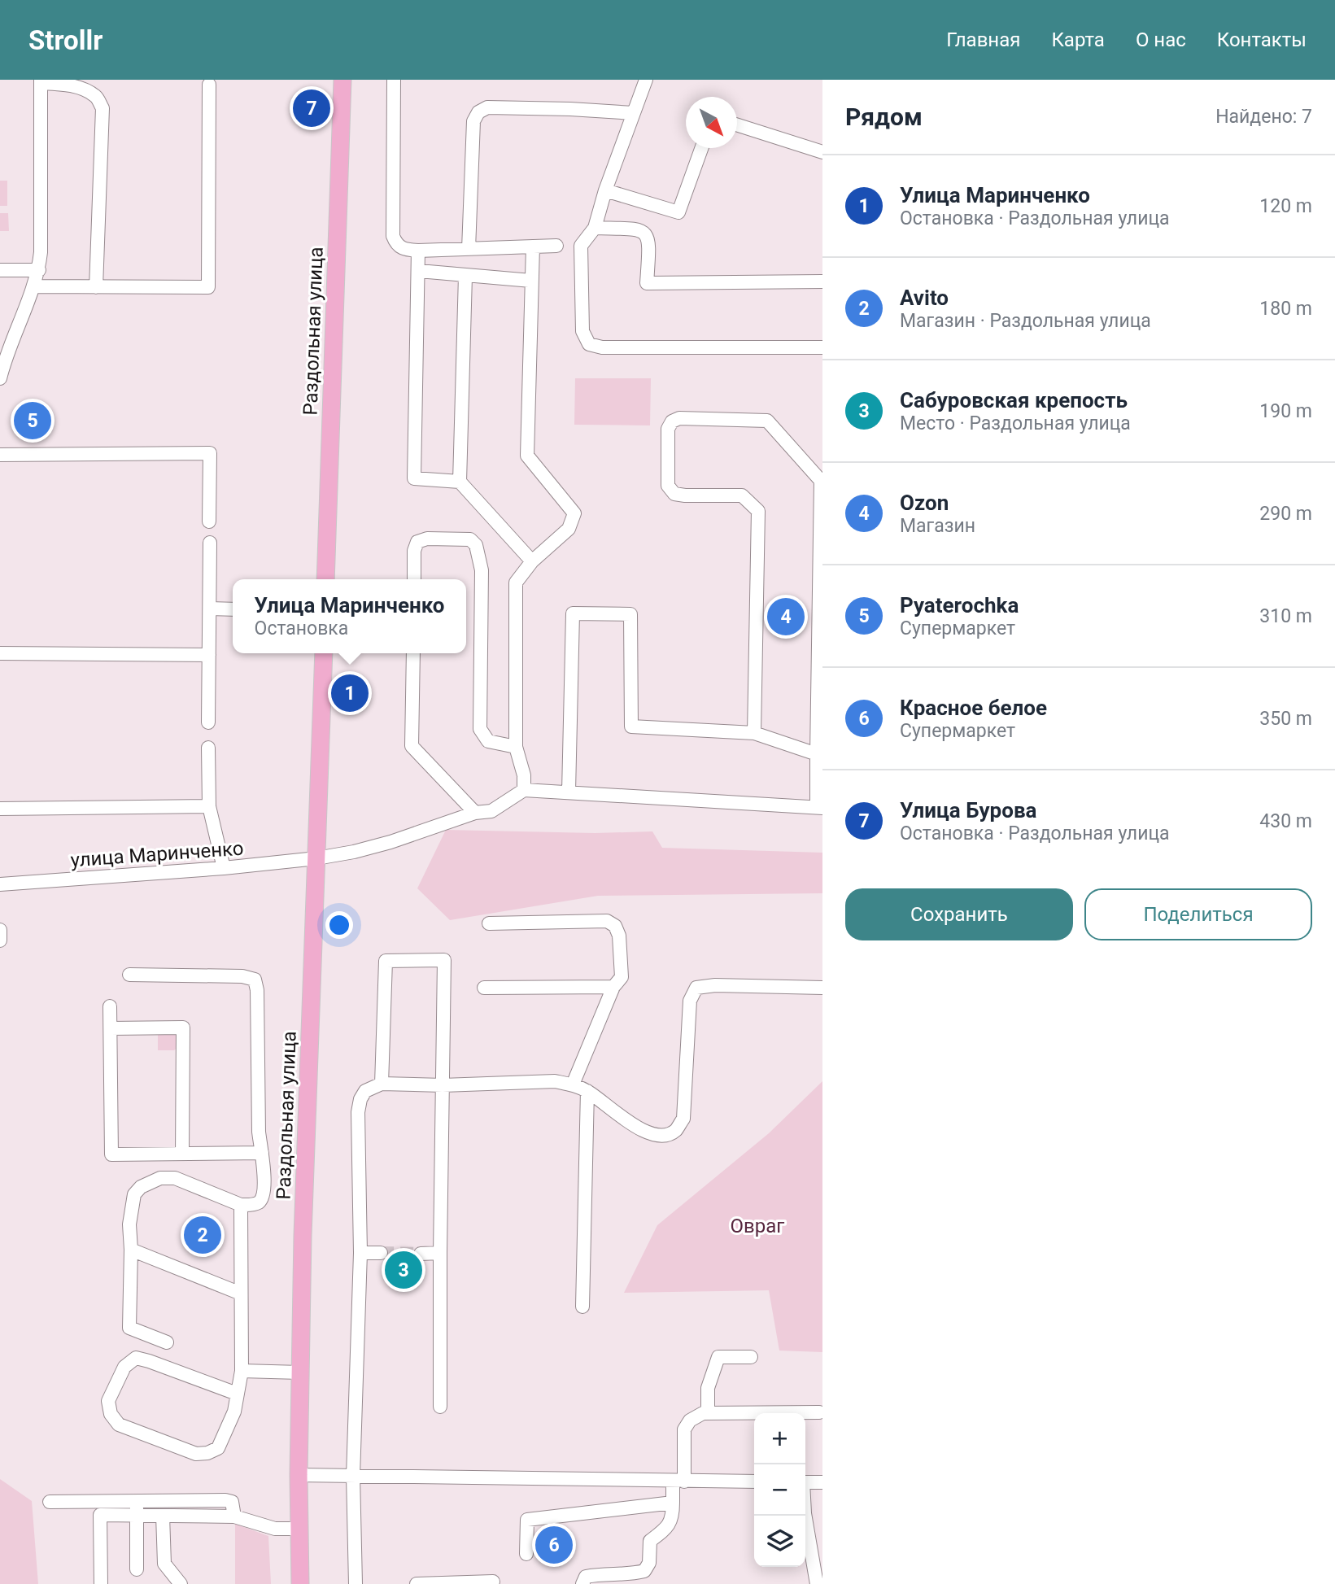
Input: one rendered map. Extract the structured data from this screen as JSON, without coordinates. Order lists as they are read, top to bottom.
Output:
{
  "streets": {
    "main road": ["Раздольная улица"],
    "street": ["улица Маринченко"]
  },
  "crossings": [
    ["Раздольная улица", "улица Маринченко"]
  ],
  "parks": ["Овраг"],
  "north": "bottom right",
  "page": {
    "header": "Strollr",
    "nav": [
      "Главная",
      "Карта",
      "О нас",
      "Контакты"
    ],
    "heading": ["Рядом", "Найдено: 7"],
    "pins": [
      "7",
      "5",
      "4",
      "1",
      "2",
      "3",
      "6"
    ],
    "list": [
      {
        "mark": "1",
        "name": "Улица Маринченко",
        "note": "Остановка · Раздольная улица",
        "value": "120 m"
      },
      {
        "mark": "2",
        "name": "Avito",
        "note": "Магазин · Раздольная улица",
        "value": "180 m"
      },
      {
        "mark": "3",
        "name": "Сабуровская крепость",
        "note": "Место · Раздольная улица",
        "value": "190 m"
      },
      {
        "mark": "4",
        "name": "Ozon",
        "note": "Магазин",
        "value": "290 m"
      },
      {
        "mark": "5",
        "name": "Pyaterochka",
        "note": "Супермаркет",
        "value": "310 m"
      },
      {
        "mark": "6",
        "name": "Красное белое",
        "note": "Супермаркет",
        "value": "350 m"
      },
      {
        "mark": "7",
        "name": "Улица Бурова",
        "note": "Остановка · Раздольная улица",
        "value": "430 m"
      }
    ],
    "popup": ["Улица Маринченко", "Остановка"],
    "buttons": ["Сохранить", "Поделиться"],
    "map_buttons": ["+", "−"]
  }
}
